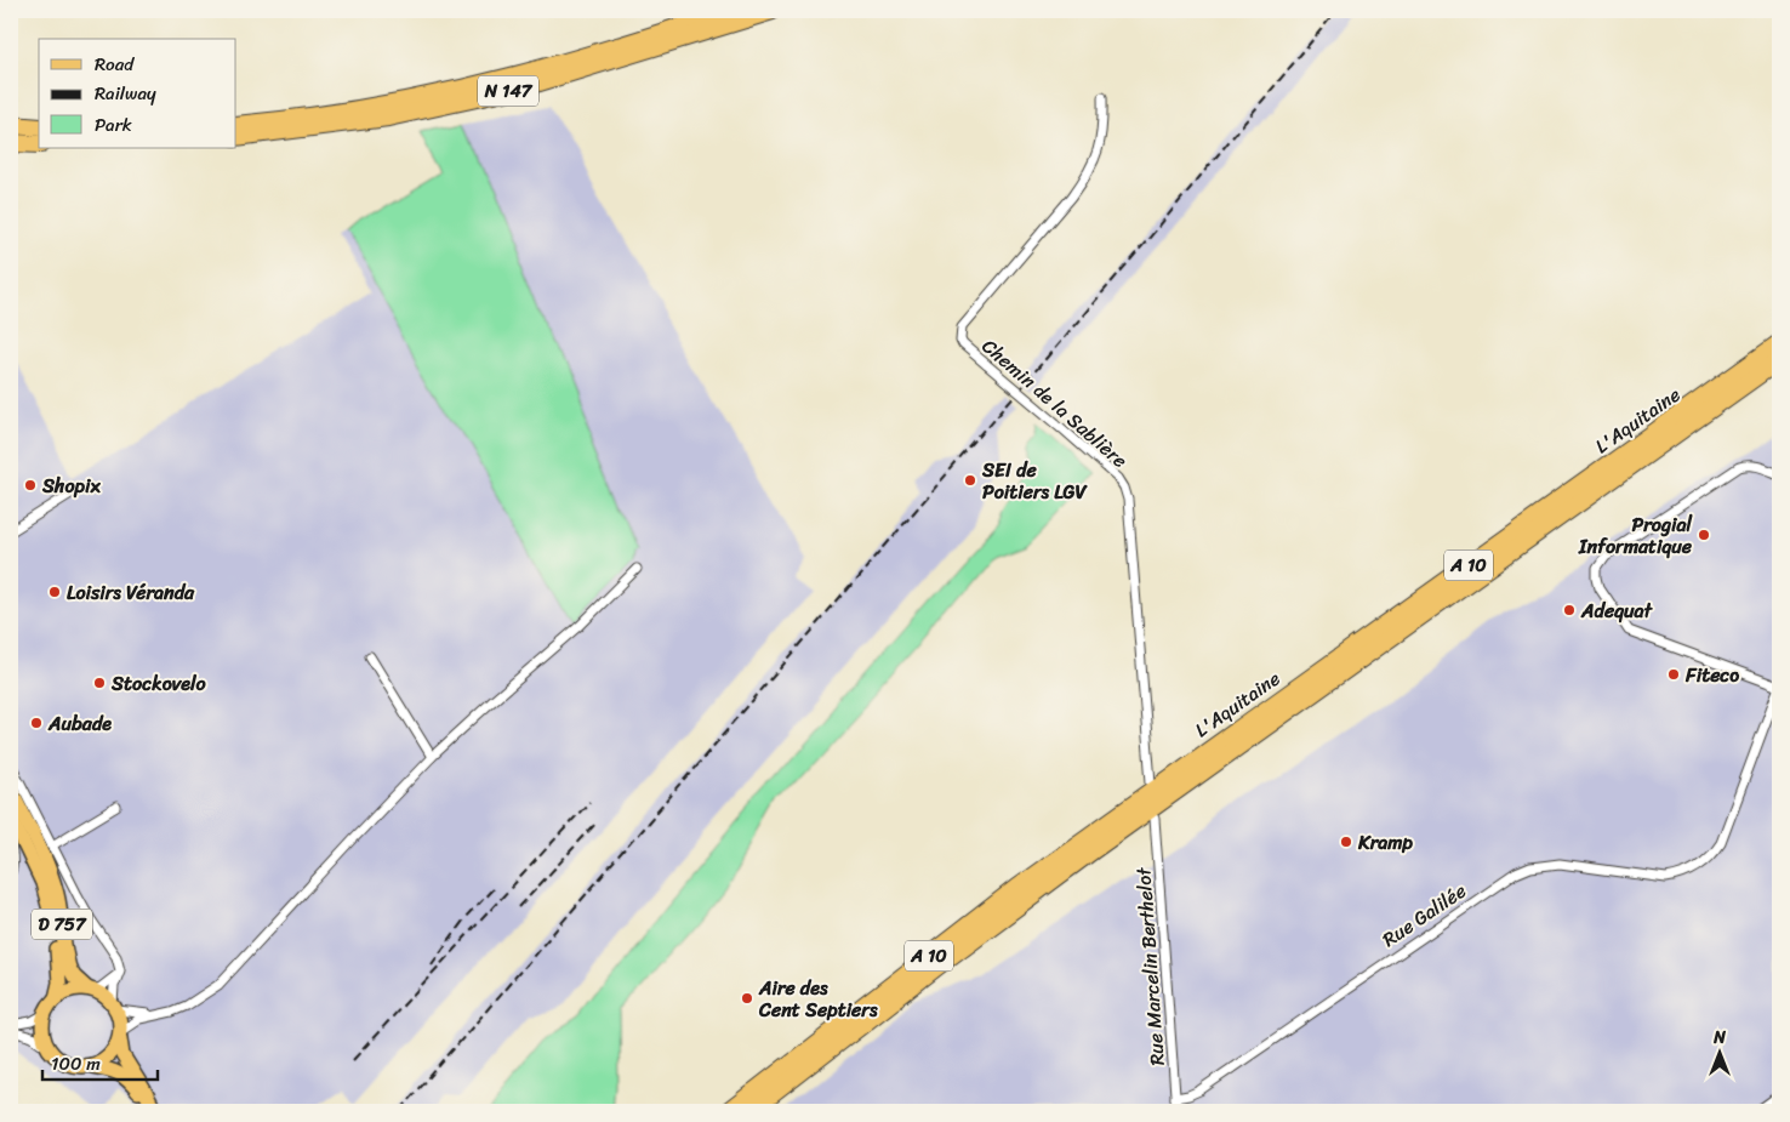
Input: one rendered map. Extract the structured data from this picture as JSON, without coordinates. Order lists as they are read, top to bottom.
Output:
{
  "streets": {
    "highway": ["N 147", "L'Aquitaine", "A 10"],
    "main road": ["D 757"],
    "street": ["Chemin de la Sablière", "Rue Galilée", "Rue Marcelin Berthelot"]
  },
  "crossings": [
    ["Rue Galilée", "Rue Marcelin Berthelot"]
  ],
  "places": [
    "SEI de Poitiers LGV",
    "Shopix",
    "Progial Informatique",
    "Loisirs Véranda",
    "Adequat",
    "Fiteco",
    "Stockovelo",
    "Aubade",
    "Kramp",
    "Aire des Cent Septiers"
  ],
  "legend": ["Road", "Railway", "Park"],
  "scale_bar": "100 m",
  "north": "top"
}
